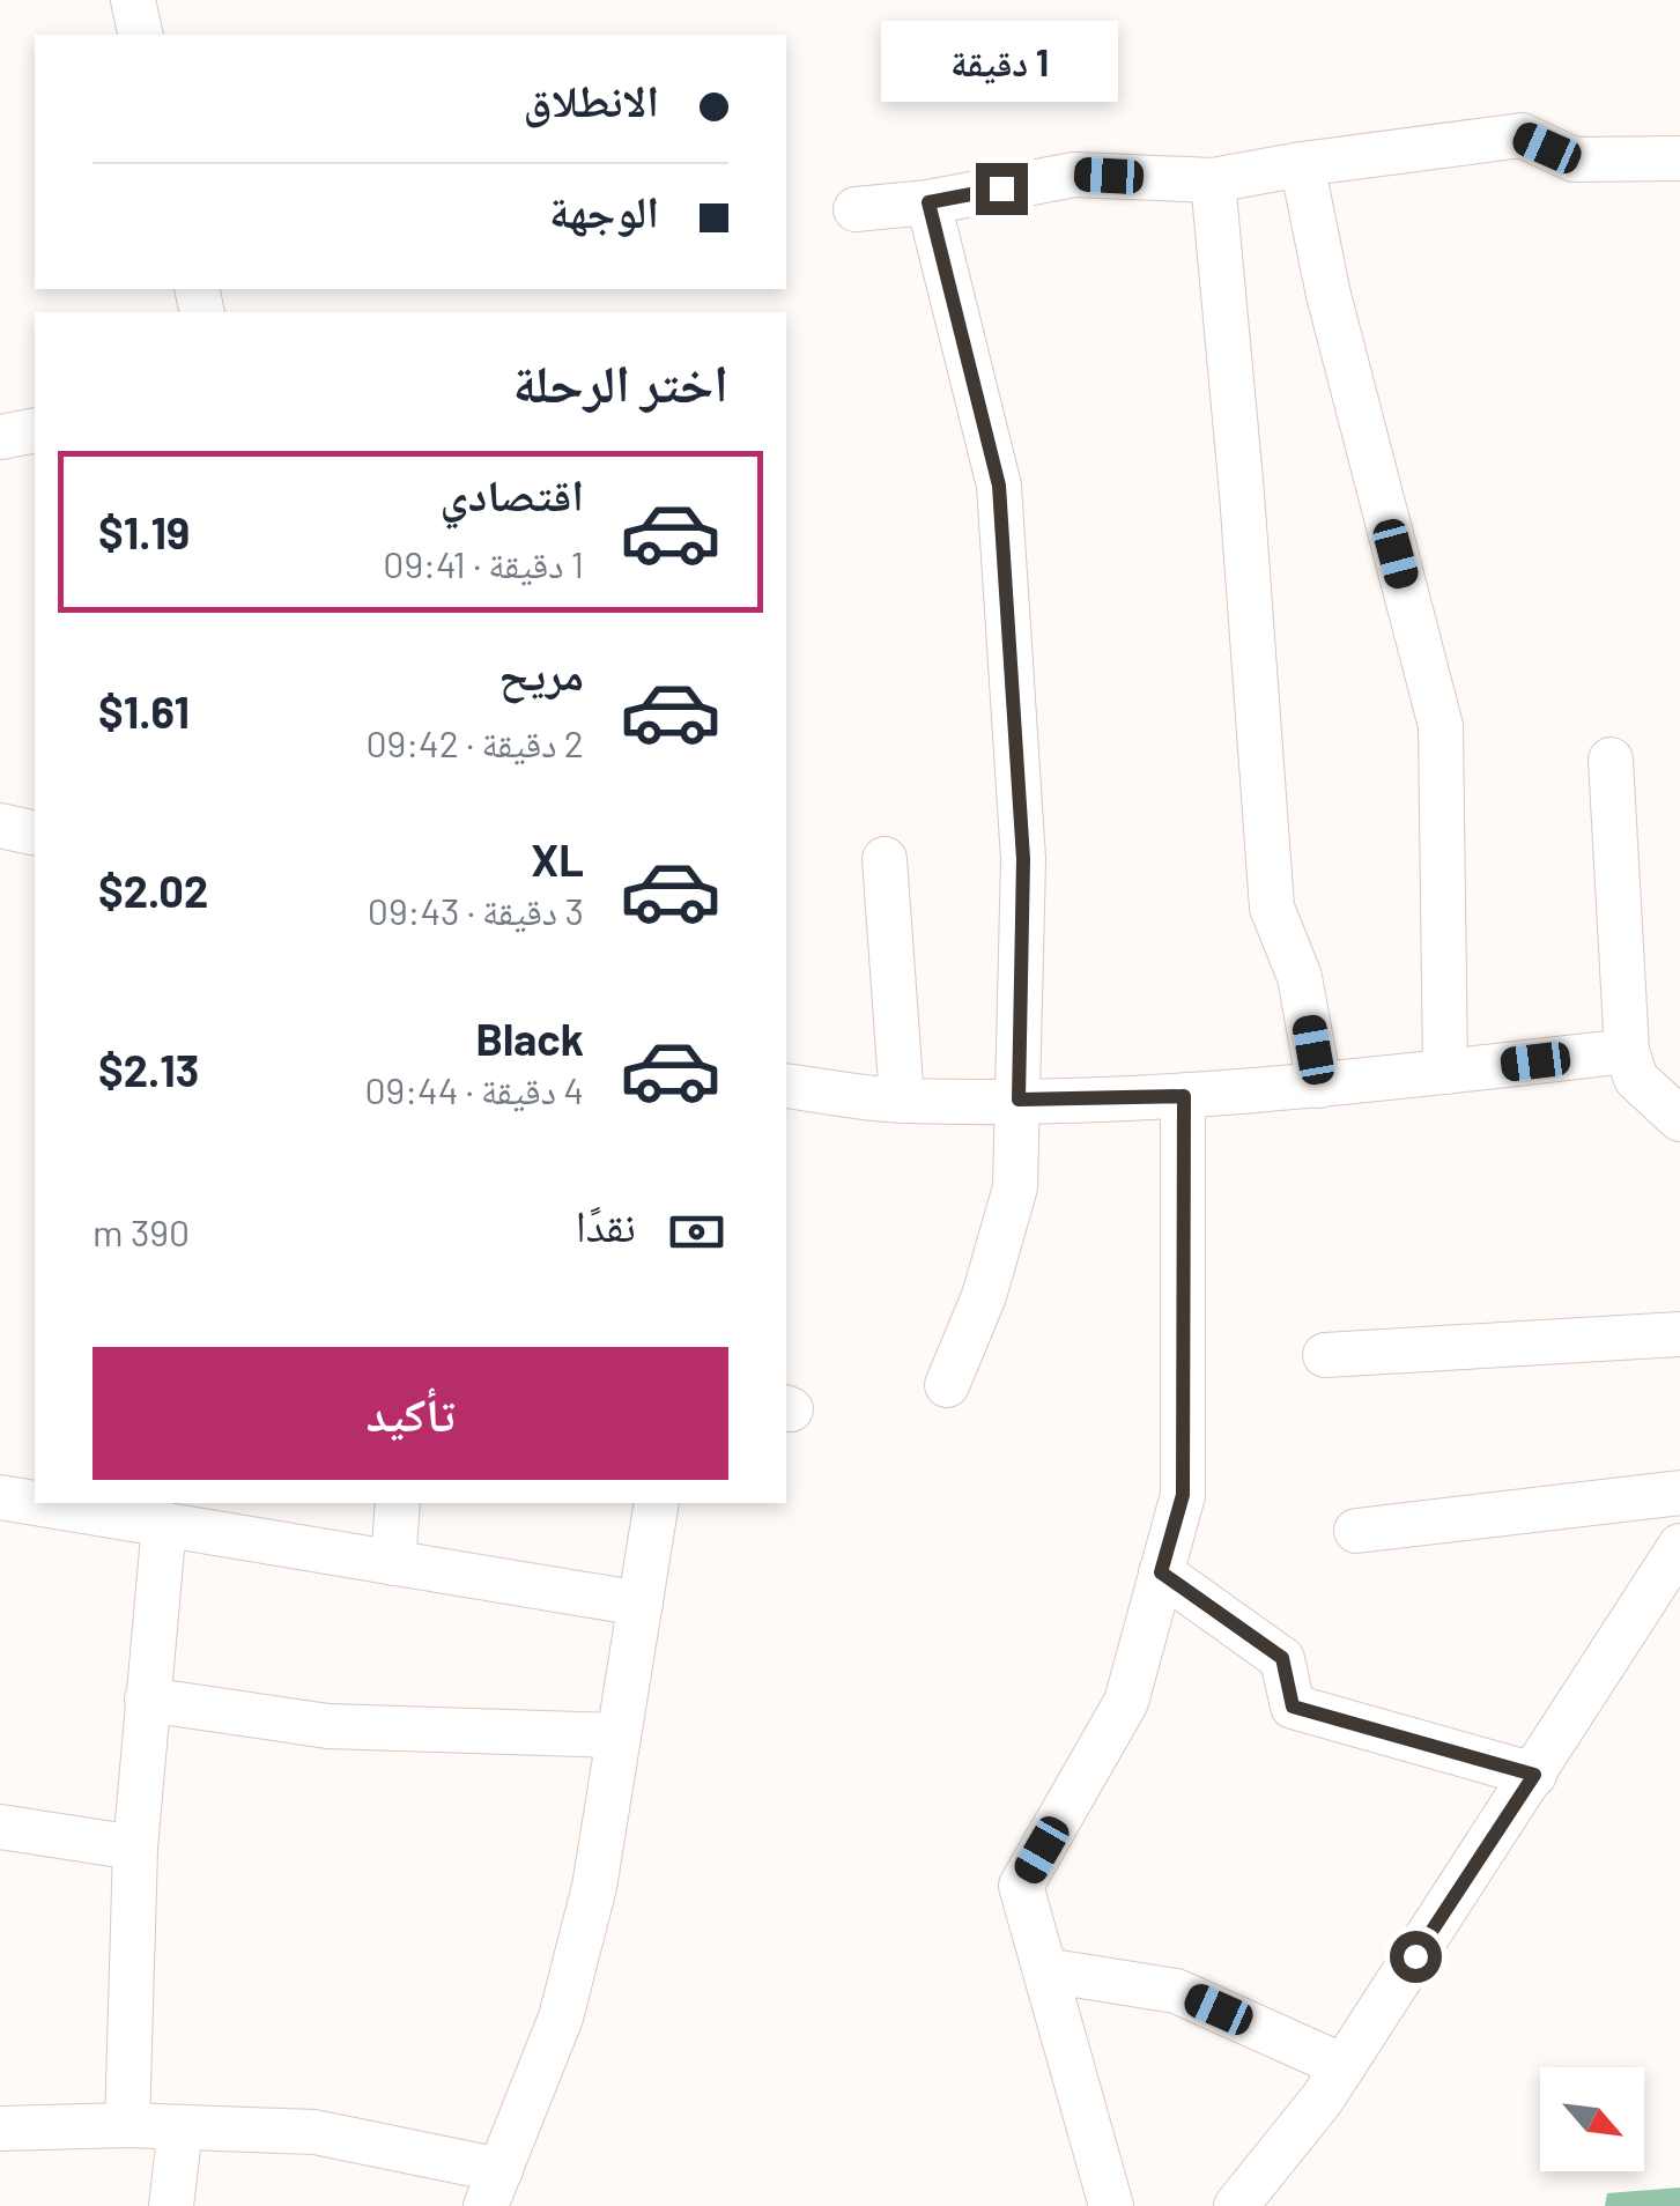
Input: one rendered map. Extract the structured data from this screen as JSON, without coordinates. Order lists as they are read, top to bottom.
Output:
{
  "north": "bottom right",
  "page": {
    "bubble": "1 دقيقة",
    "banner": ["الانطلاق", "الوجهة"],
    "heading": "اختر الرحلة",
    "list": [
      {
        "name": "اقتصادي",
        "note": "1 دقيقة · 09:41",
        "value": "$1.19"
      },
      {
        "name": "مريح",
        "note": "2 دقيقة · 09:42",
        "value": "$1.61"
      },
      {
        "name": "XL",
        "note": "3 دقيقة · 09:43",
        "value": "$2.02"
      },
      {
        "name": "Black",
        "note": "4 دقيقة · 09:44",
        "value": "$2.13"
      }
    ],
    "pay": ["نقدًا", "390 m"],
    "buttons": "تأكيد"
  }
}
